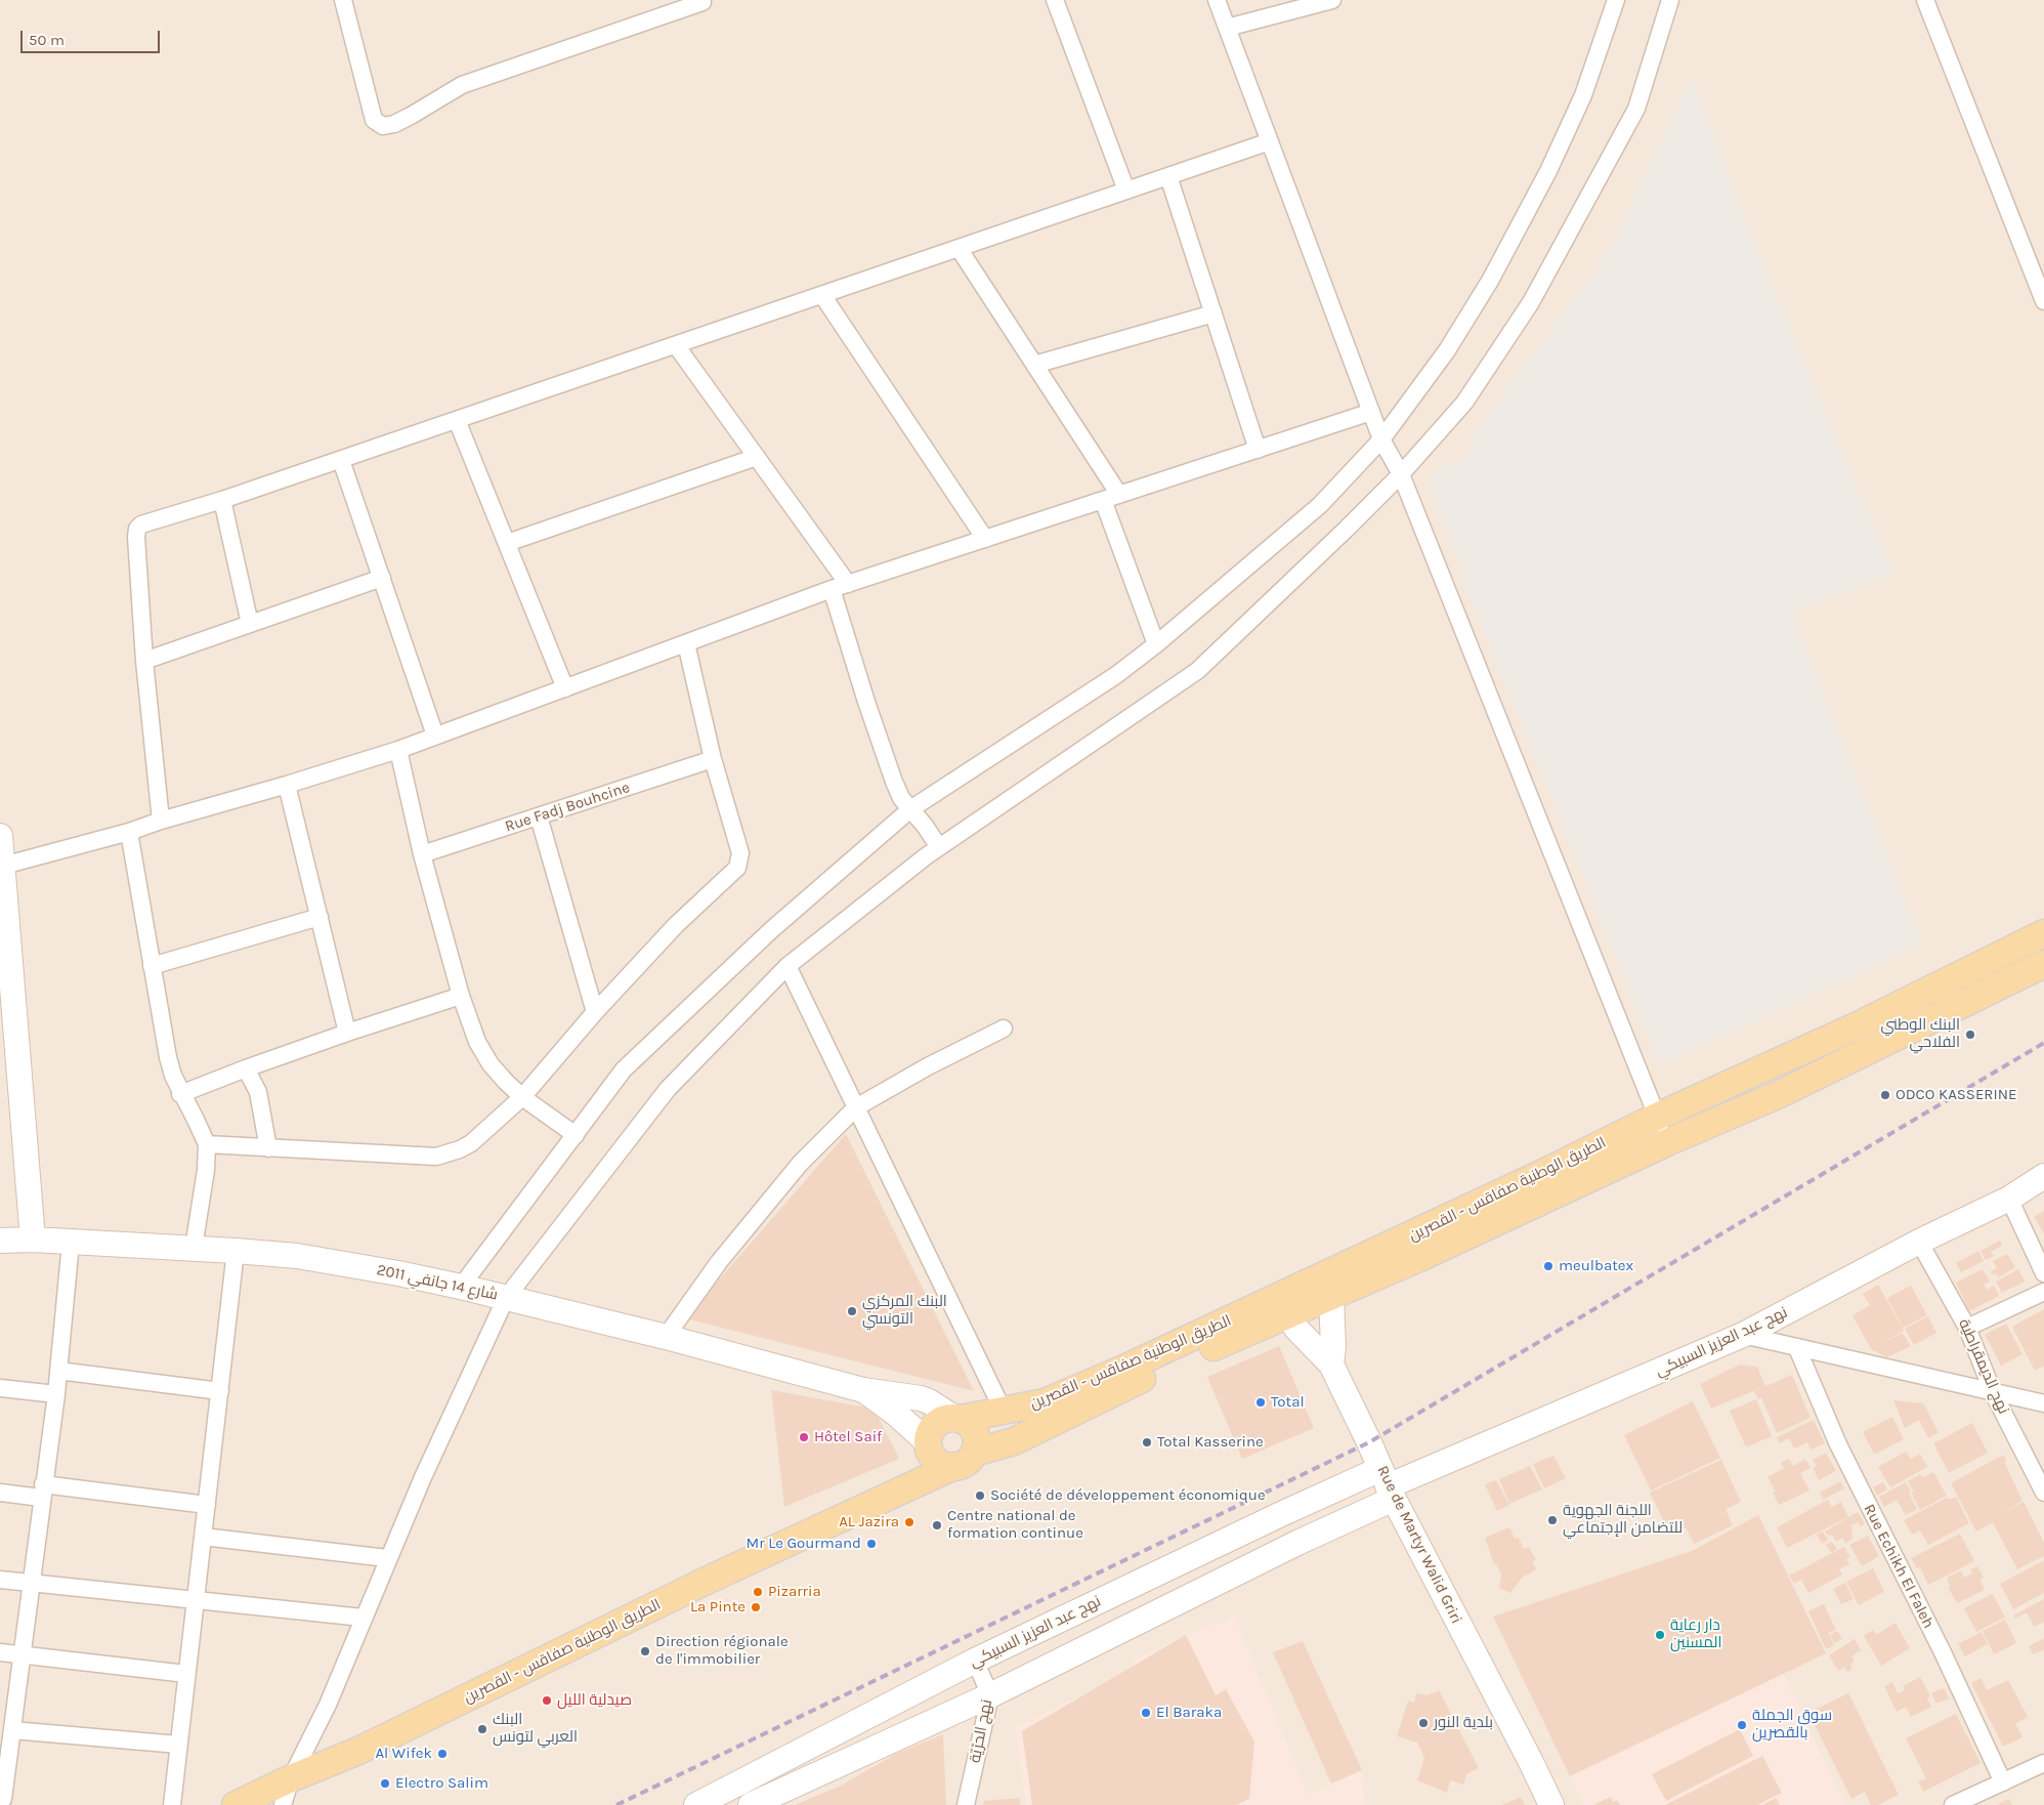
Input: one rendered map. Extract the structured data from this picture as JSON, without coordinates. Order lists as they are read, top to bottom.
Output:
{
  "streets": {
    "main road": ["الطريق الوطنية صفاقس - القصرين"],
    "street": [
      "Rue Fadj Bouhcine",
      "شارع 14 جانفي 2011",
      "نهج عبد العزيز السبيكي",
      "نهج الديمقراطية",
      "Rue de Martyr Walid Griri",
      "Rue Echikh El Faleh",
      "نهج الحرّيّة"
    ]
  },
  "crossings": [
    ["الطريق الوطنية صفاقس - القصرين", "شارع 14 جانفي 2011"],
    ["الطريق الوطنية صفاقس - القصرين", "Rue de Martyr Walid Griri"],
    ["نهج عبد العزيز السبيكي", "نهج الديمقراطية"],
    ["نهج عبد العزيز السبيكي", "Rue de Martyr Walid Griri"],
    ["نهج عبد العزيز السبيكي", "نهج الحرّيّة"]
  ],
  "places": [
    "البنك الوطني الفلاحي",
    "ODCO KASSERINE",
    "meulbatex",
    "البنك المركزي التونسي",
    "Total",
    "Hôtel Saif",
    "Total Kasserine",
    "Société de développement économique",
    "اللجنة الجهوية للتضامن الإجتماعي",
    "AL Jazira",
    "Centre national de formation continue",
    "Mr Le Gourmand",
    "Pizarria",
    "La Pinte",
    "دار رعاية المسنين",
    "Direction régionale de l'immobilier",
    "صيدلية الليل",
    "El Baraka",
    "بلدية النور",
    "سوق الجملة بالقصرين",
    "البنك العربي لتونس",
    "Al Wifek",
    "Electro Salim"
  ],
  "scale_bar": "50 m"
}
